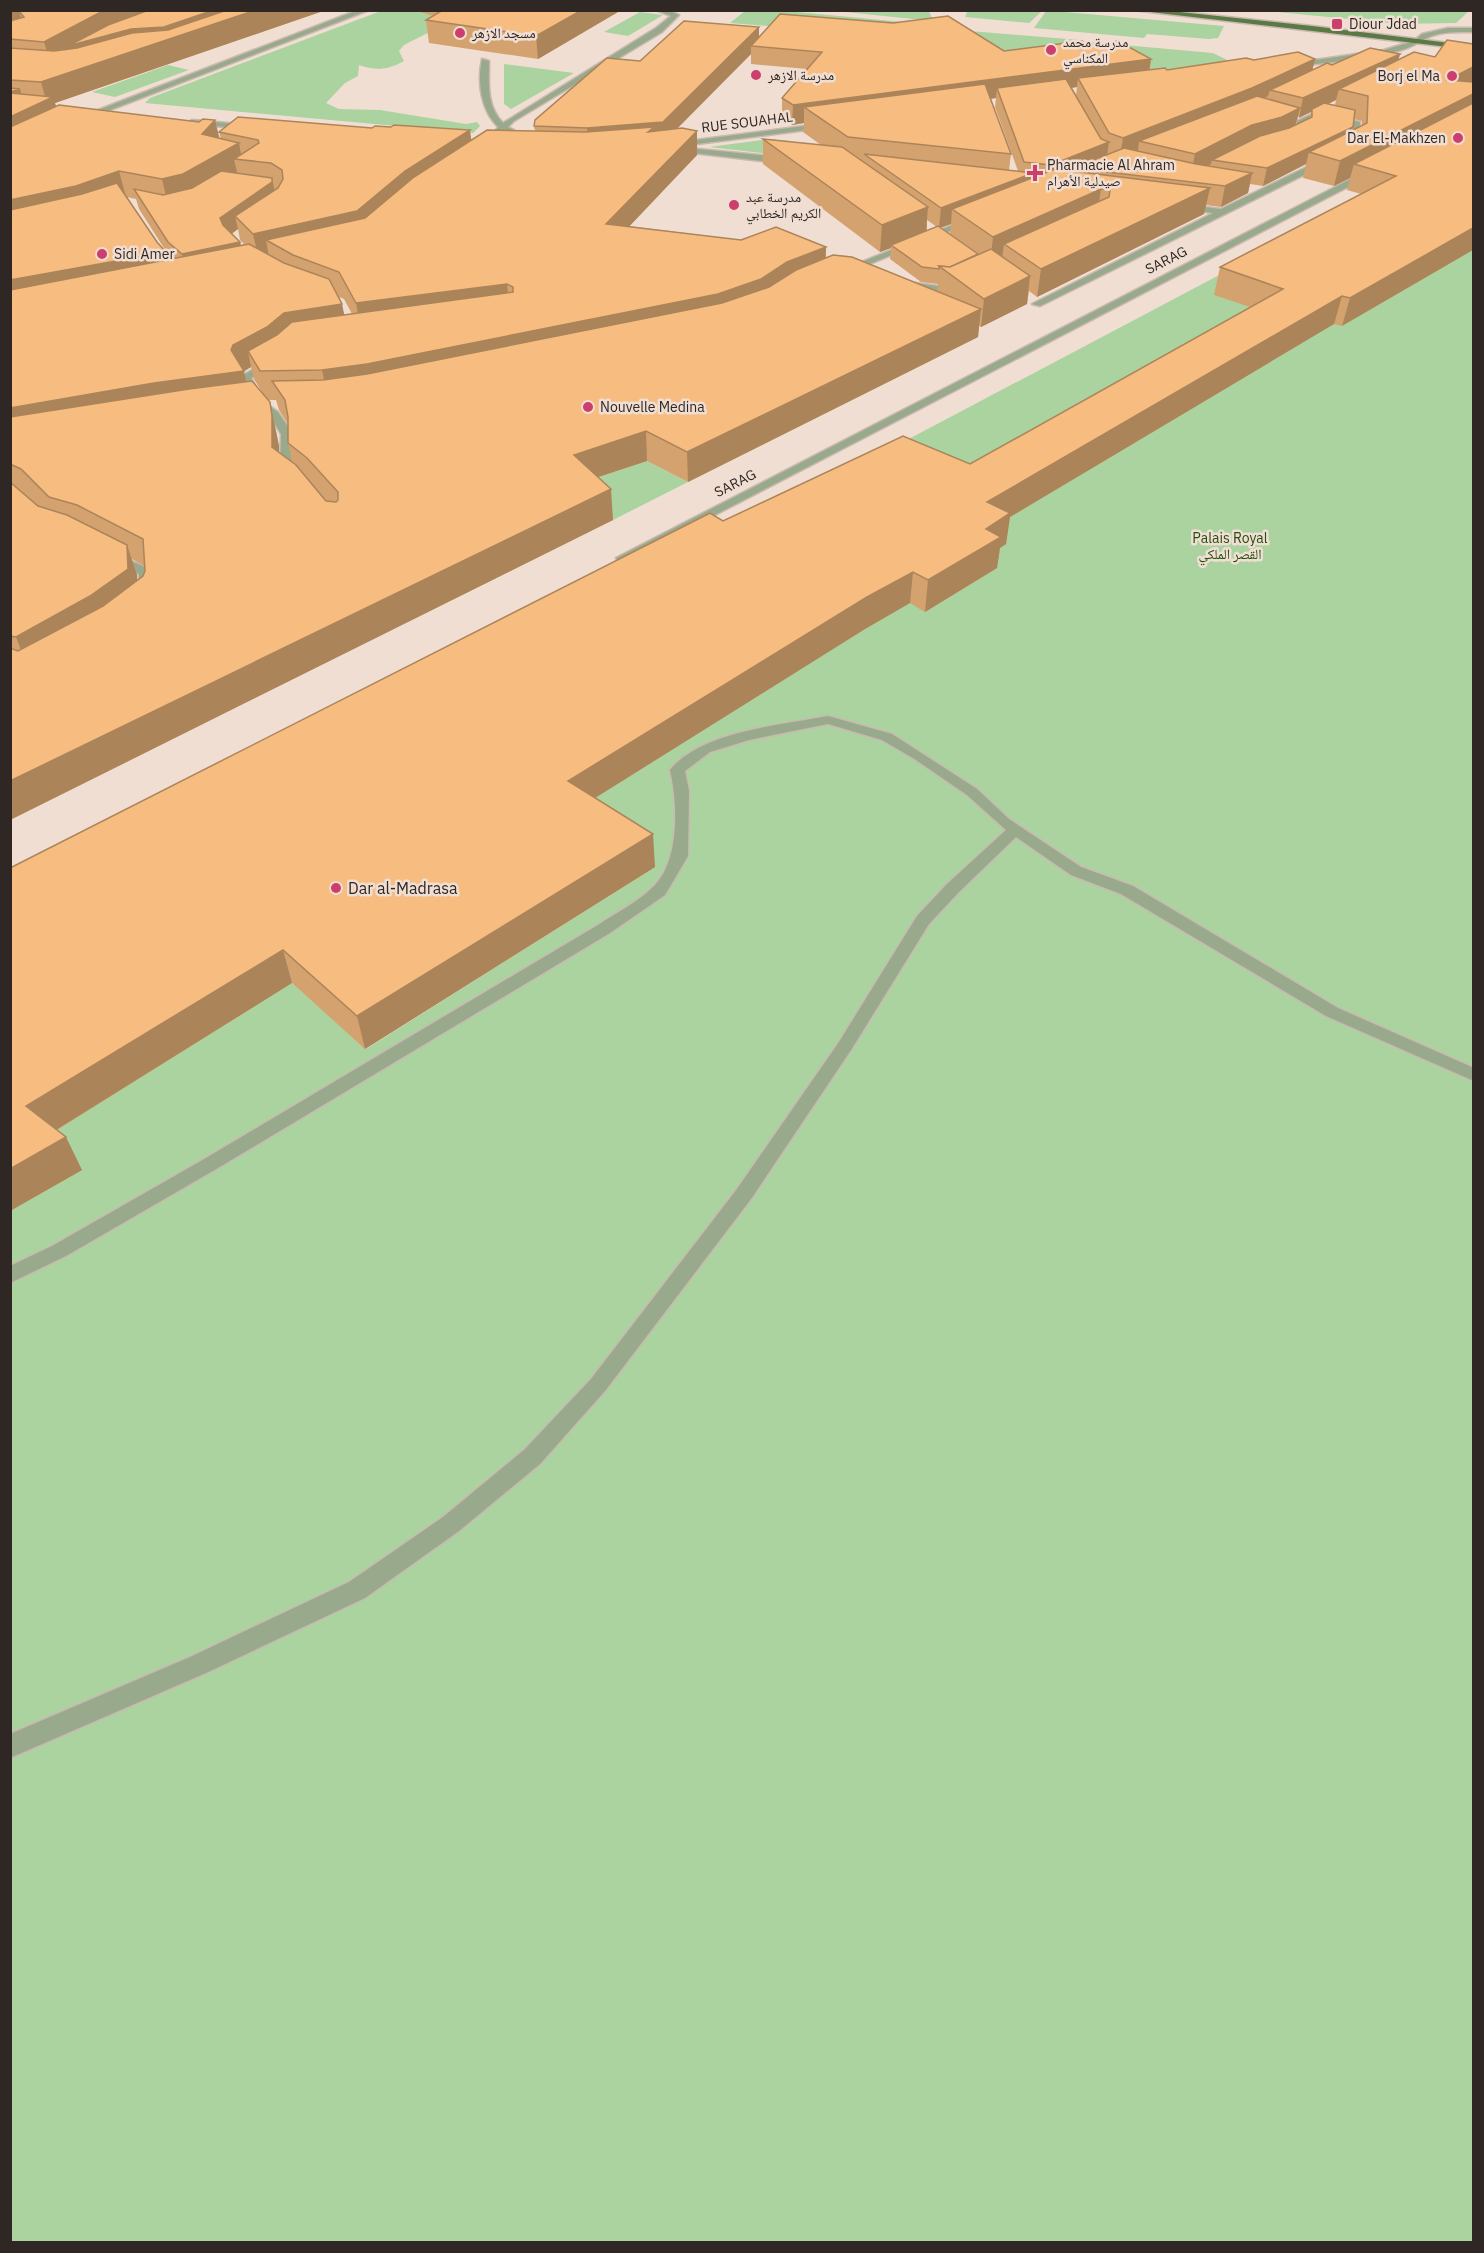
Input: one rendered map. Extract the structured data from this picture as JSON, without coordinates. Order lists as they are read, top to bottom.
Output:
{
  "streets": {
    "street": ["RUE SOUAHAL", "SARAG"]
  },
  "parks": ["Palais Royal القصر الملكي"],
  "places": {
    "transit": ["Diour Jdad"],
    "other": [
      "مسجد الازهر",
      "مدرسة محمد المكناسي",
      "مدرسة الازهر",
      "Borj el Ma",
      "Dar El-Makhzen",
      "مدرسة عبد الكريم الخطابي",
      "Sidi Amer",
      "Nouvelle Medina",
      "Dar al-Madrasa"
    ],
    "health": ["Pharmacie Al Ahram صيدلية الأهرام"]
  }
}
